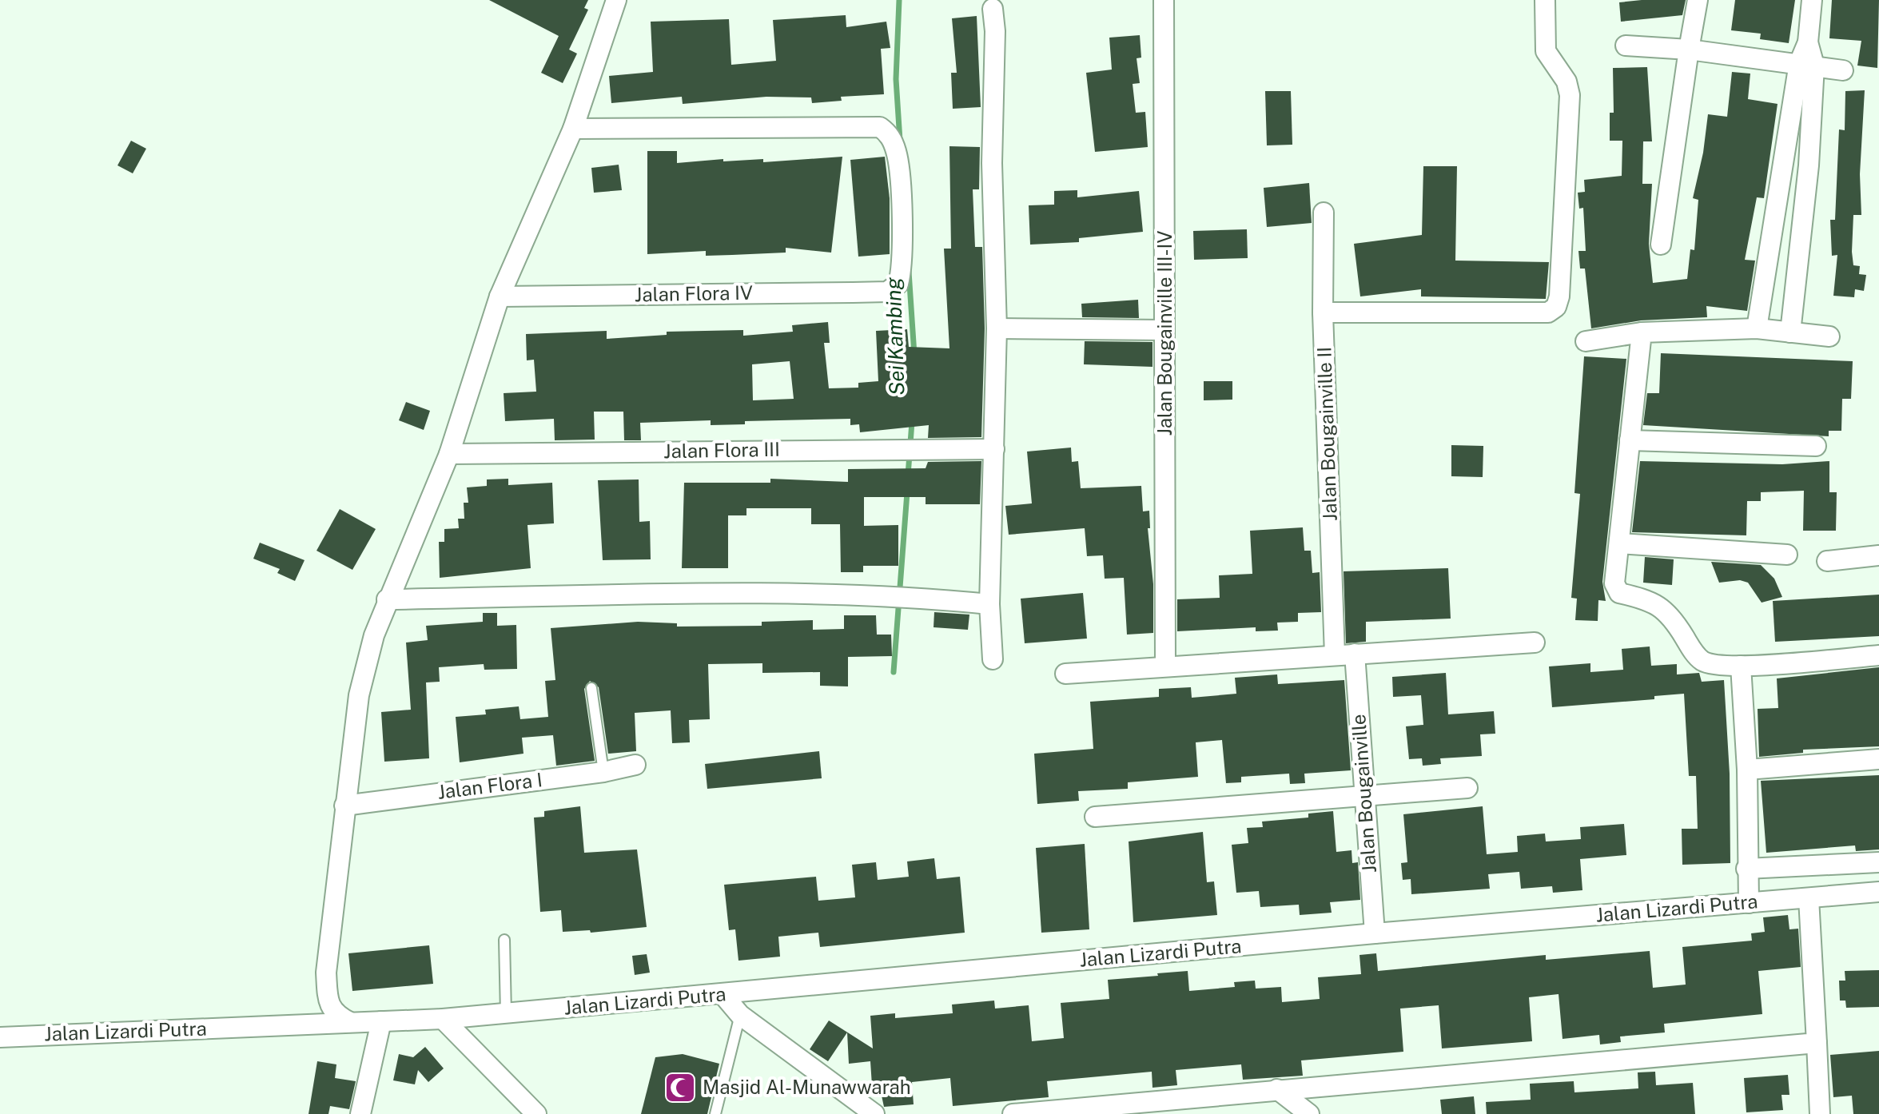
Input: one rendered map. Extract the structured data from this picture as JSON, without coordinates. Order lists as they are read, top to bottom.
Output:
{
  "streets": {
    "street": [
      "Jalan Flora IV",
      "Jalan Bougainville III-IV",
      "Jalan Bougainville II",
      "Jalan Flora III",
      "Jalan Flora I",
      "Jalan Bougainville",
      "Jalan Lizardi Putra"
    ]
  },
  "crossings": [
    ["Jalan Bougainville", "Jalan Lizardi Putra"]
  ],
  "water": ["Sei Kambing"],
  "places": {
    "mosque": ["Masjid Al-Munawwarah"]
  }
}
